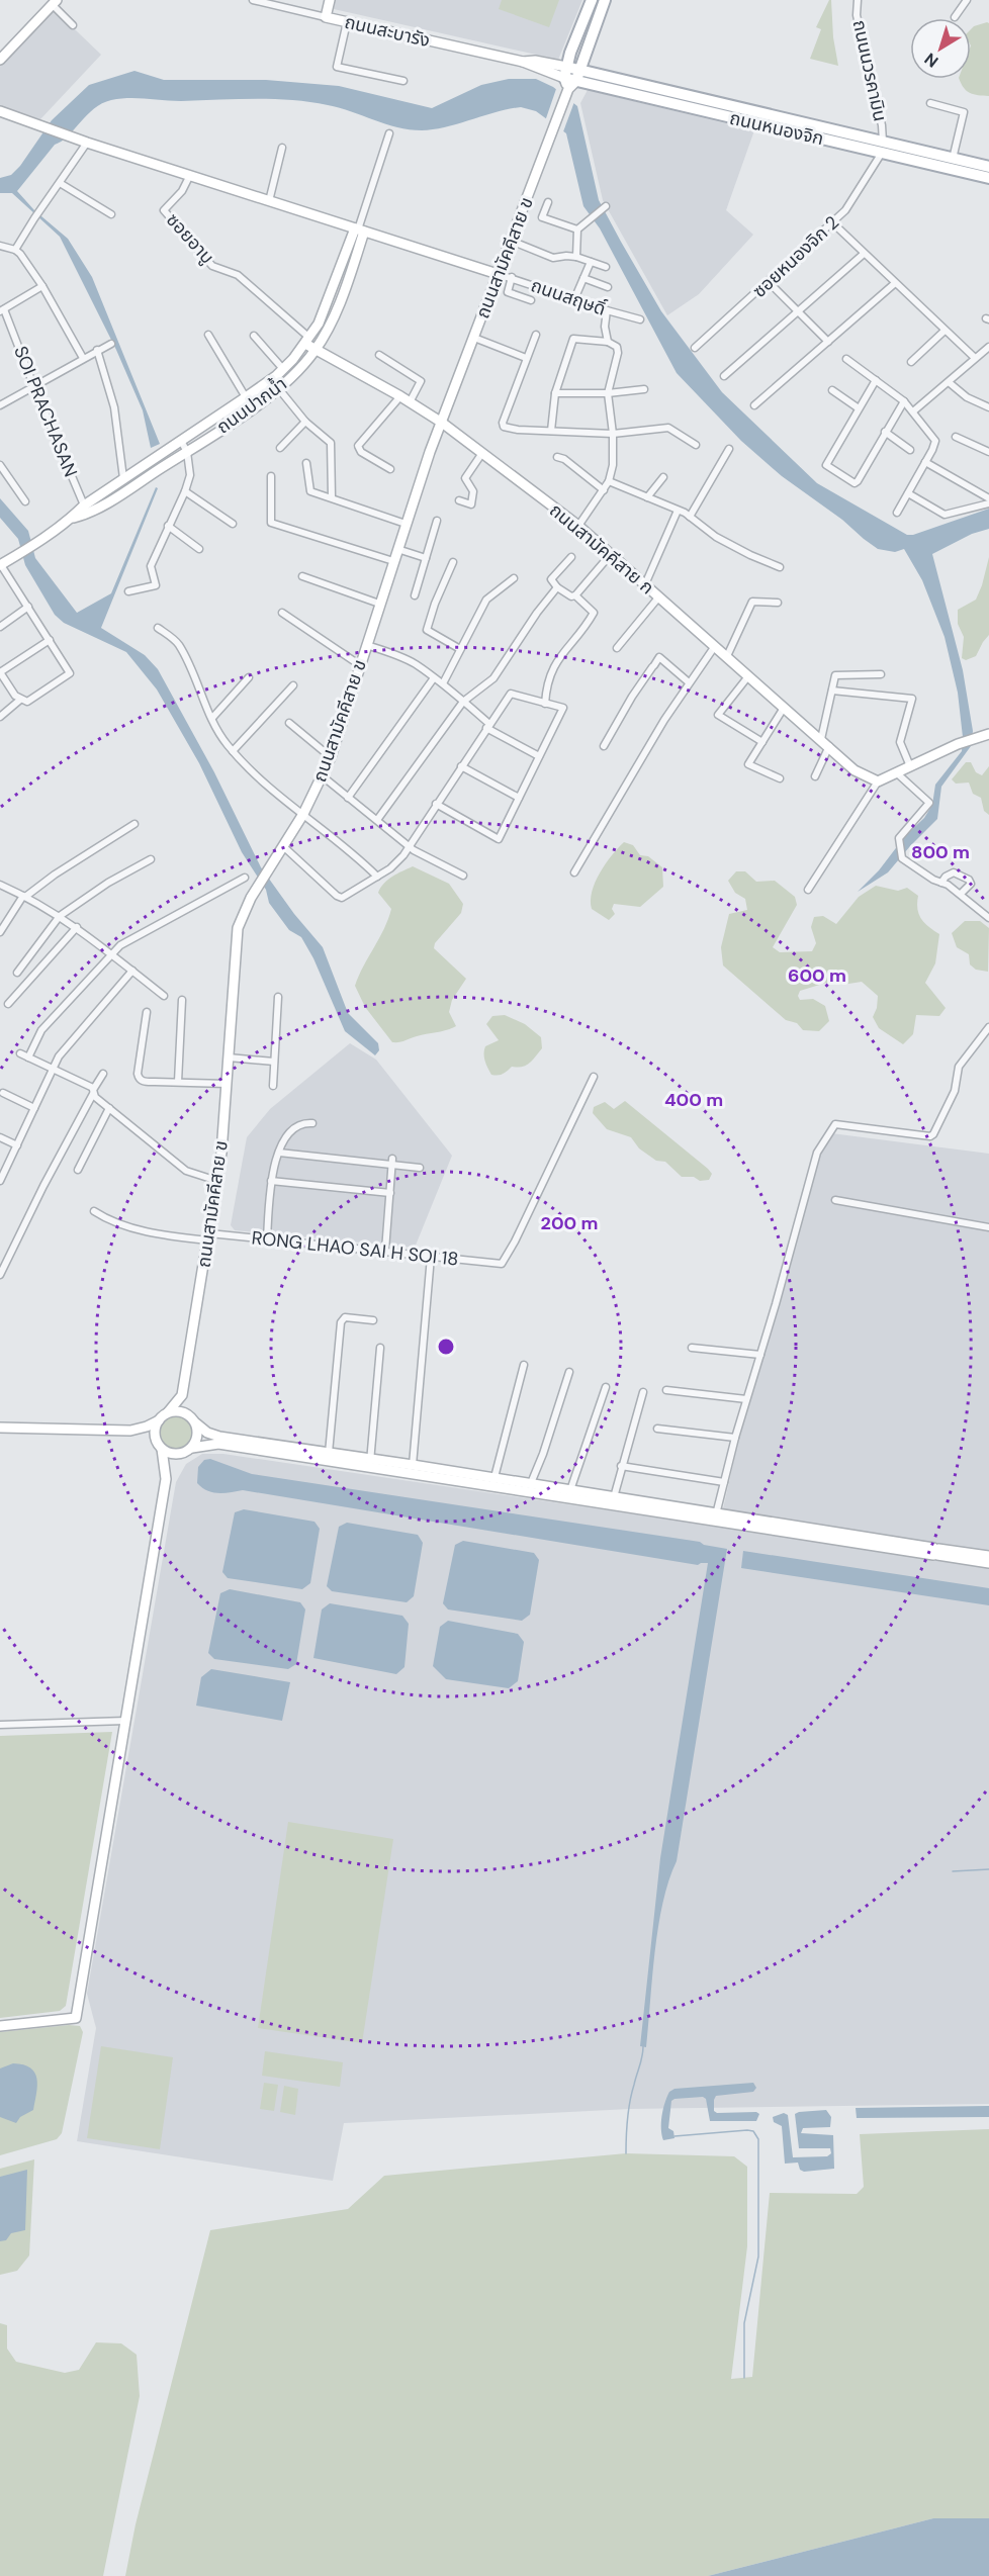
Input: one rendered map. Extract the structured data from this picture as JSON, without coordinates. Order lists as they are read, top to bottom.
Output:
{
  "streets": {
    "main road": ["ถนนหนองจิก"],
    "street": [
      "ถนนสะบารัง",
      "ถนนนวรคามิน",
      "ซอยอาบู",
      "ซอยหนองจิก 2",
      "ถนนสามัคคีสาย ข",
      "ถนนสฤษดิ์",
      "ถนนปากน้ำ",
      "SOI PRACHASAN",
      "ถนนสามัคคีสาย ก",
      "RONG LHAO SAI H SOI 18"
    ]
  },
  "crossings": [
    ["ถนนสะบารัง", "ถนนหนองจิก"],
    ["ถนนนวรคามิน", "ถนนหนองจิก"],
    ["ถนนนวรคามิน", "ซอยหนองจิก 2"],
    ["ถนนหนองจิก", "ซอยหนองจิก 2"],
    ["ถนนหนองจิก", "ถนนสามัคคีสาย ข"],
    ["ซอยอาบู", "ถนนปากน้ำ"],
    ["ซอยอาบู", "ถนนสามัคคีสาย ก"],
    ["ถนนสามัคคีสาย ข", "ถนนสฤษดิ์"],
    ["ถนนสามัคคีสาย ข", "ถนนสามัคคีสาย ก"],
    ["ถนนสามัคคีสาย ข", "RONG LHAO SAI H SOI 18"],
    ["ถนนปากน้ำ", "SOI PRACHASAN"],
    ["ถนนปากน้ำ", "ถนนสามัคคีสาย ก"]
  ],
  "north": "bottom left",
  "rings": [
    "800 m",
    "600 m",
    "400 m",
    "200 m"
  ]
}
